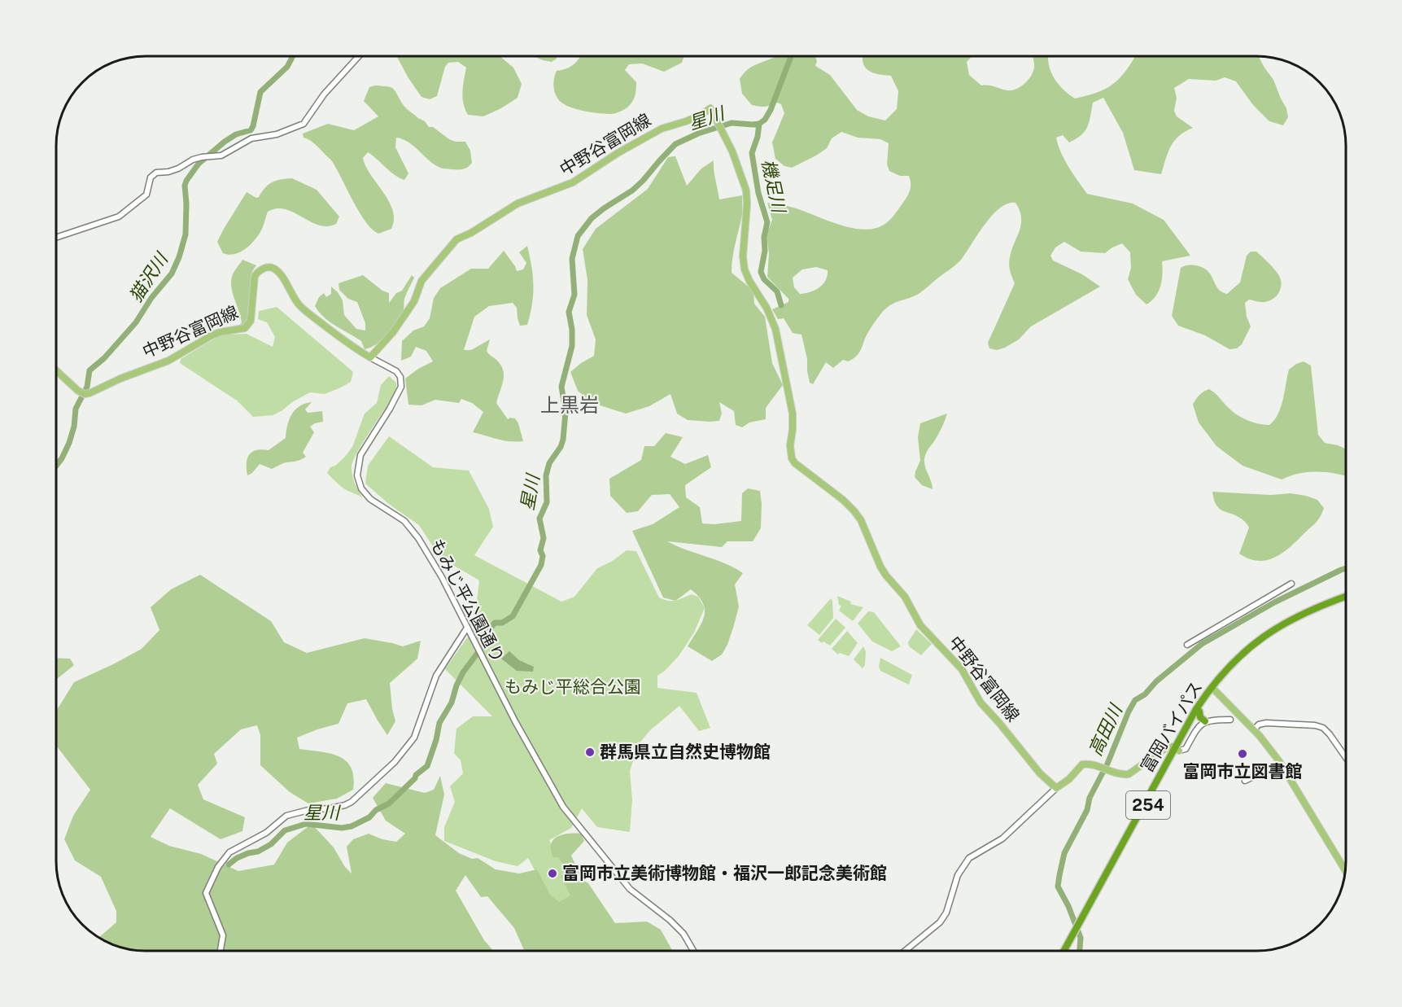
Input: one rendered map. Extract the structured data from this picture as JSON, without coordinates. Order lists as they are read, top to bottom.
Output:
{
  "streets": {
    "highway": ["富岡バイパス", "254"],
    "main road": ["中野谷富岡線"],
    "street": ["もみじ平公園通り"]
  },
  "crossings": [
    ["中野谷富岡線", "もみじ平公園通り"]
  ],
  "districts": ["上黒岩"],
  "water": [
    "星川",
    "機足川",
    "猫沢川",
    "高田川"
  ],
  "parks": ["もみじ平総合公園"],
  "places": ["群馬県立自然史博物館", "富岡市立図書館", "富岡市立美術博物館・福沢一郎記念美術館"]
}
